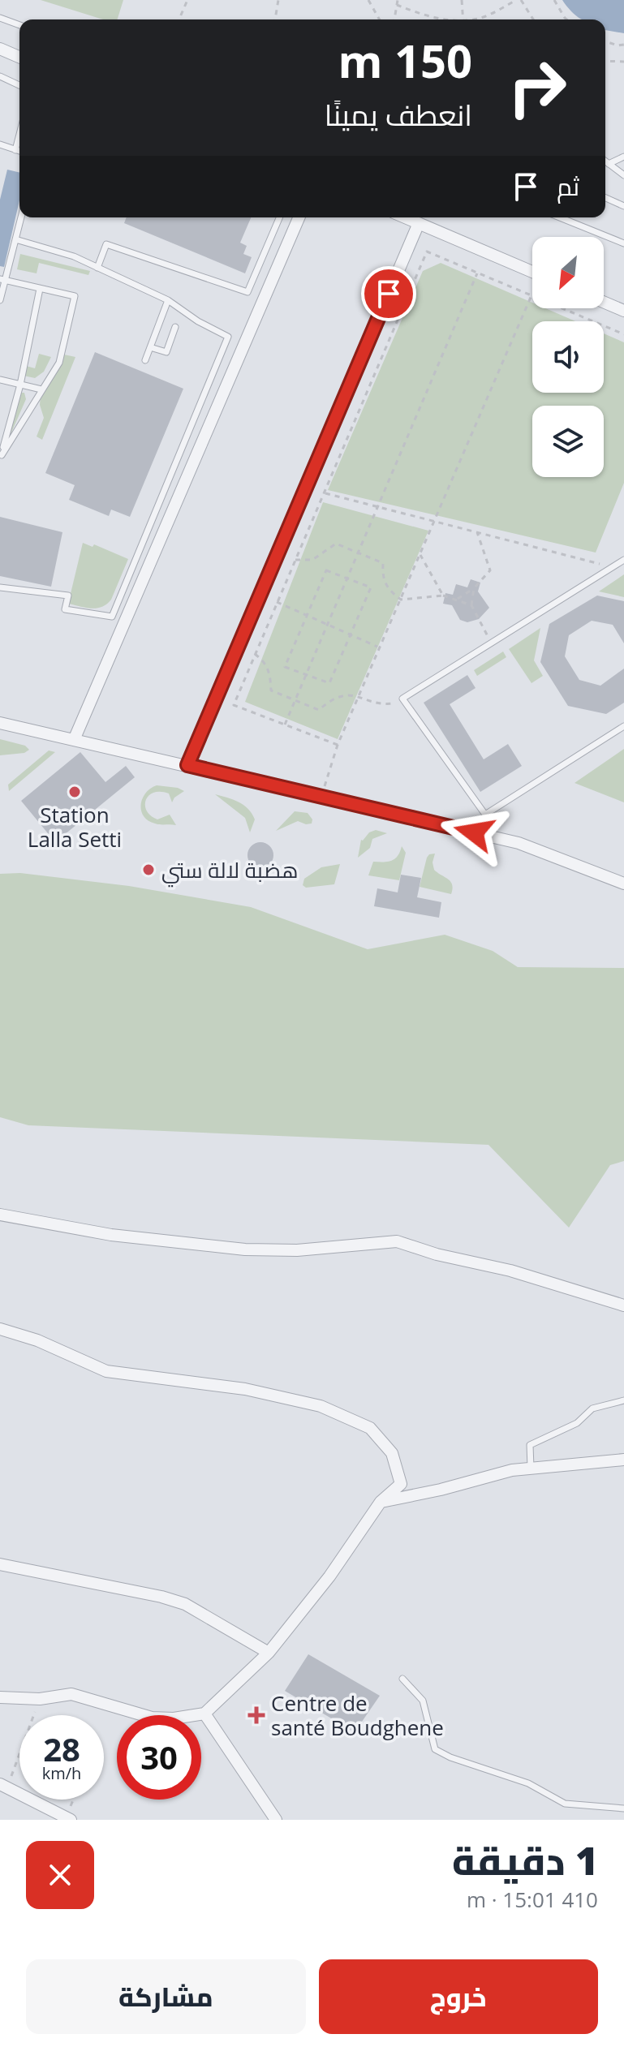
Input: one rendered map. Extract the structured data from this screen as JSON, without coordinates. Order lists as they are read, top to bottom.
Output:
{
  "places": {
    "other": ["Station Lalla Setti", "هضبة لالة ستي"],
    "health": ["Centre de santé Boudghene"]
  },
  "north": "bottom left",
  "page": {
    "turn": ["150 m", "انعطف يمينًا"],
    "then": "ثم",
    "speed": "28 km/h",
    "limit": "30",
    "heading": ["1 دقيقة", "410 m · 15:01"],
    "buttons": ["خروج", "مشاركة"]
  }
}
